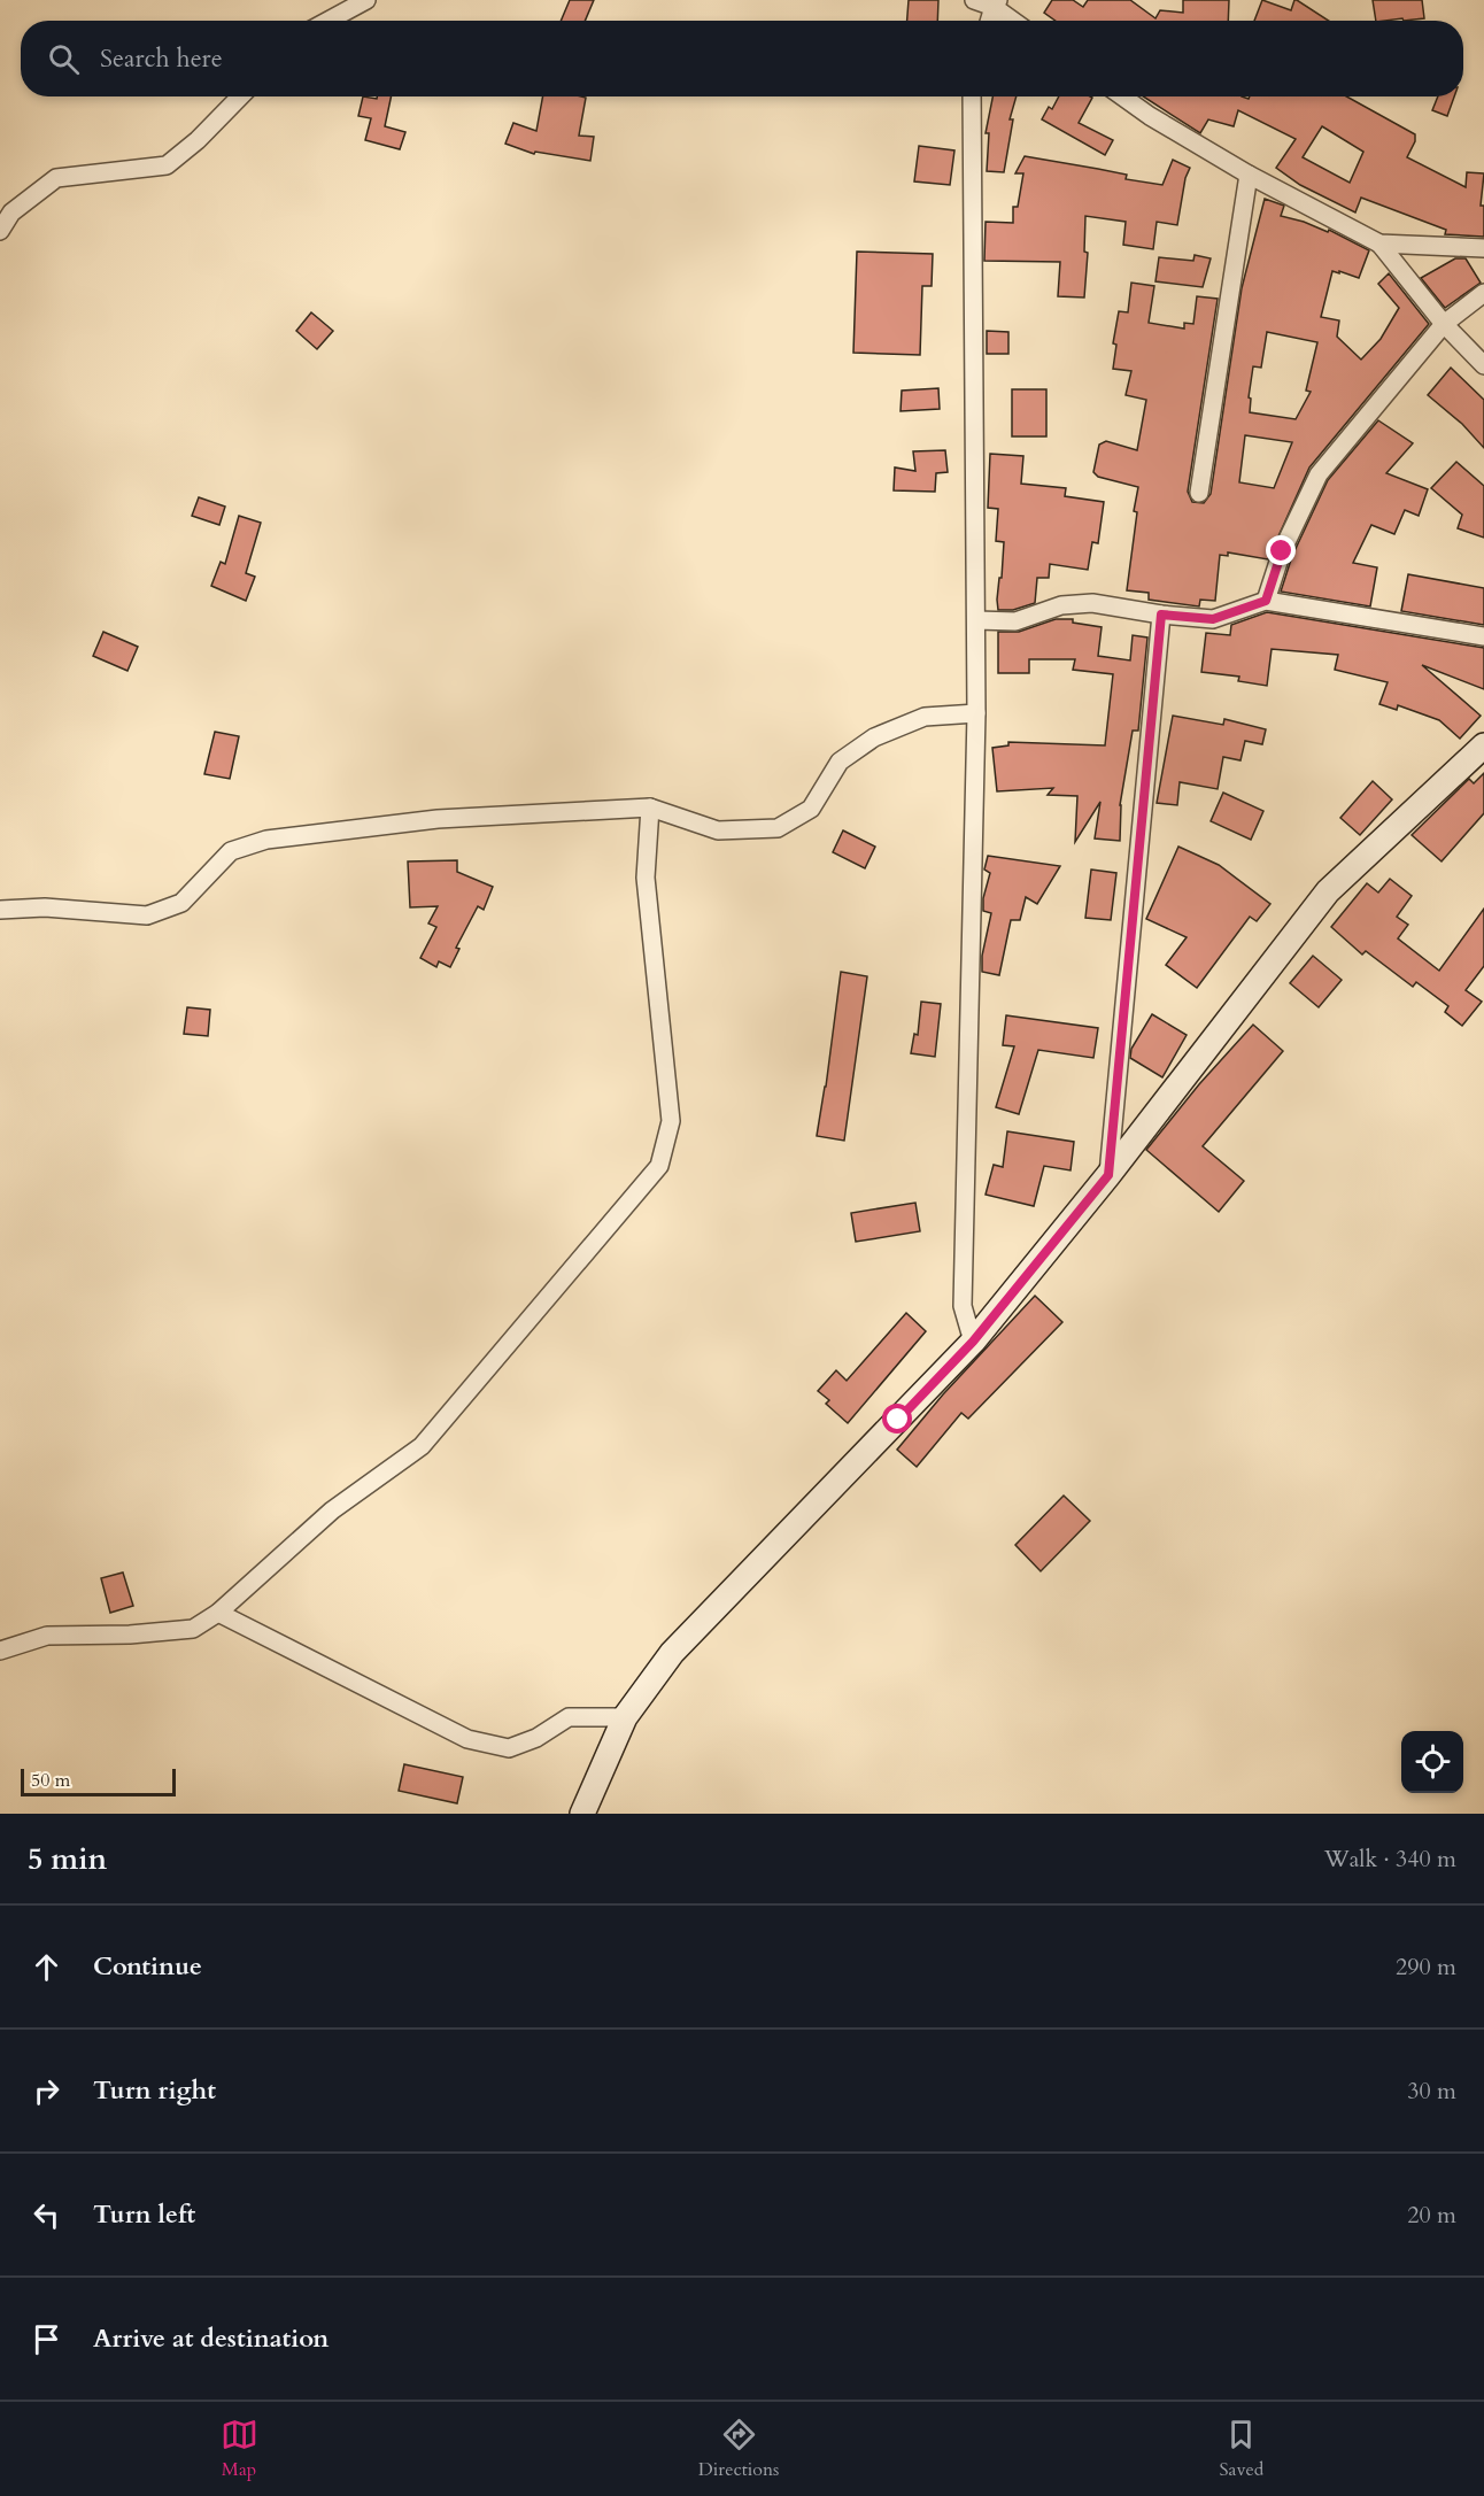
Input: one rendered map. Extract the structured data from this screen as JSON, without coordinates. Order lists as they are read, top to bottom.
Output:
{
  "scale_bar": "50 m",
  "page": {
    "search": "Search here",
    "scale": "50 m",
    "heading": ["5 min", "Walk · 340 m"],
    "list": [
      ["Continue", "290 m"],
      ["Turn right", "30 m"],
      ["Turn left", "20 m"],
      "Arrive at destination"
    ],
    "nav": ["Map", "Directions", "Saved"]
  }
}
